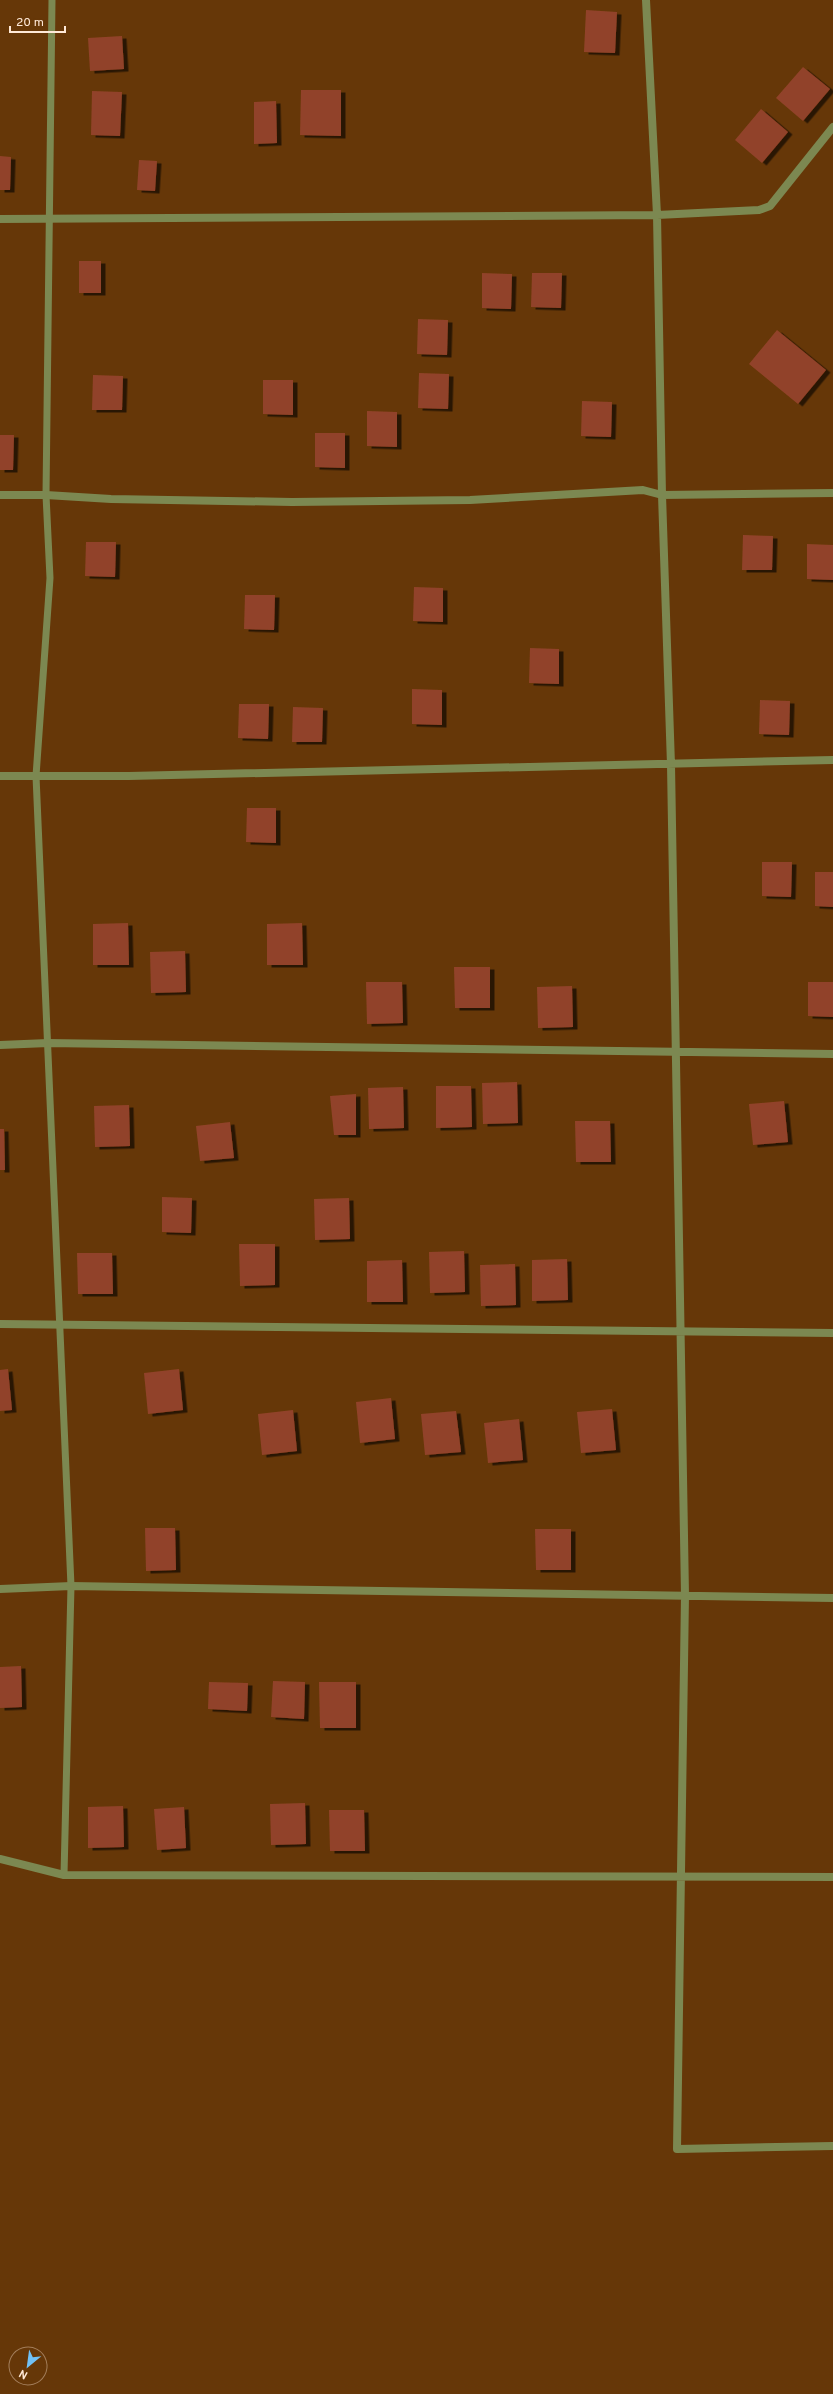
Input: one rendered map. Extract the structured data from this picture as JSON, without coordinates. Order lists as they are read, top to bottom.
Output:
{
  "scale_bar": "20 m",
  "north": "bottom left"
}
